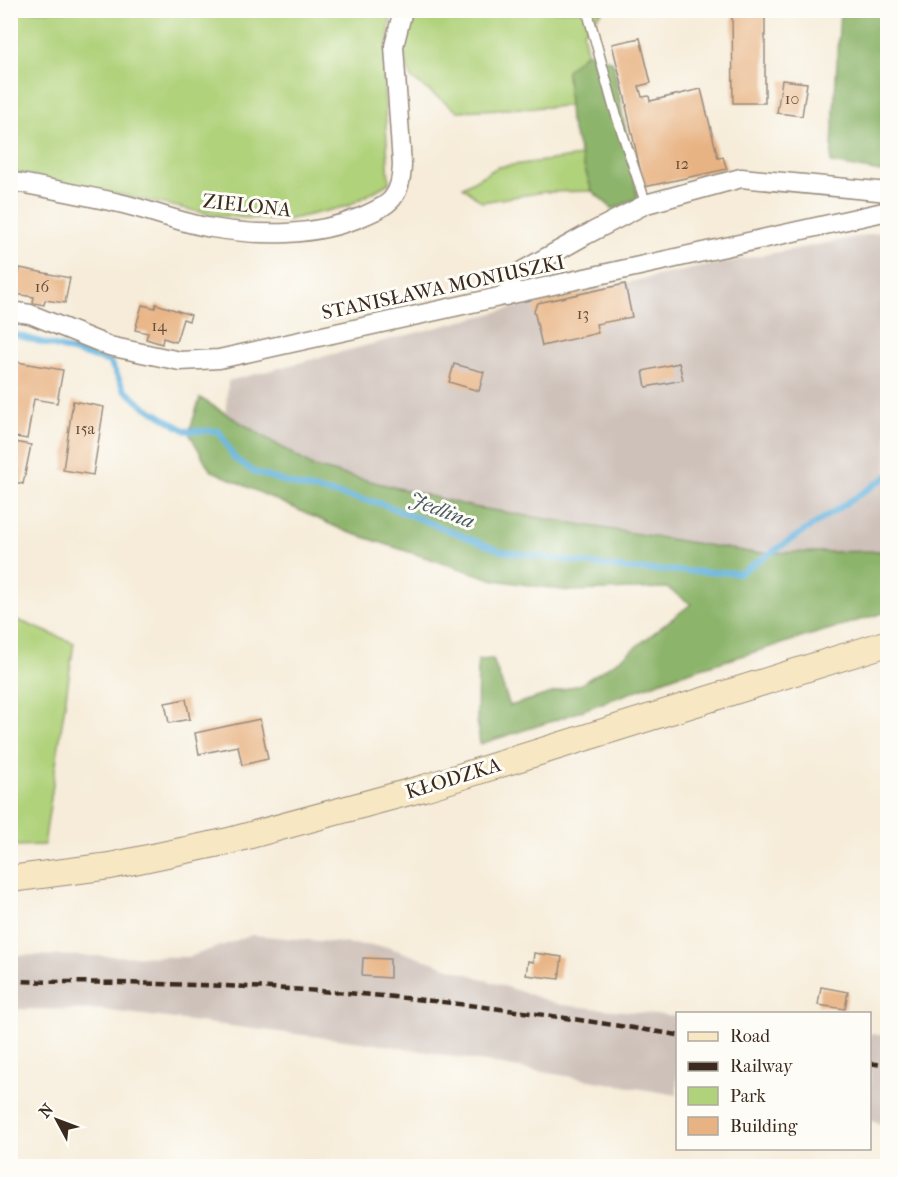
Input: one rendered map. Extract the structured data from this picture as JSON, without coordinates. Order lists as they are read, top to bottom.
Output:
{
  "streets": {
    "main road": ["KŁODZKA"],
    "street": ["ZIELONA", "STANISŁAWA MONIUSZKI"]
  },
  "water": ["Jedlina"],
  "house_numbers": [
    "10",
    "12",
    "16",
    "13",
    "14",
    "15a"
  ],
  "legend": [
    "Road",
    "Railway",
    "Park",
    "Building"
  ],
  "north": "top left"
}
